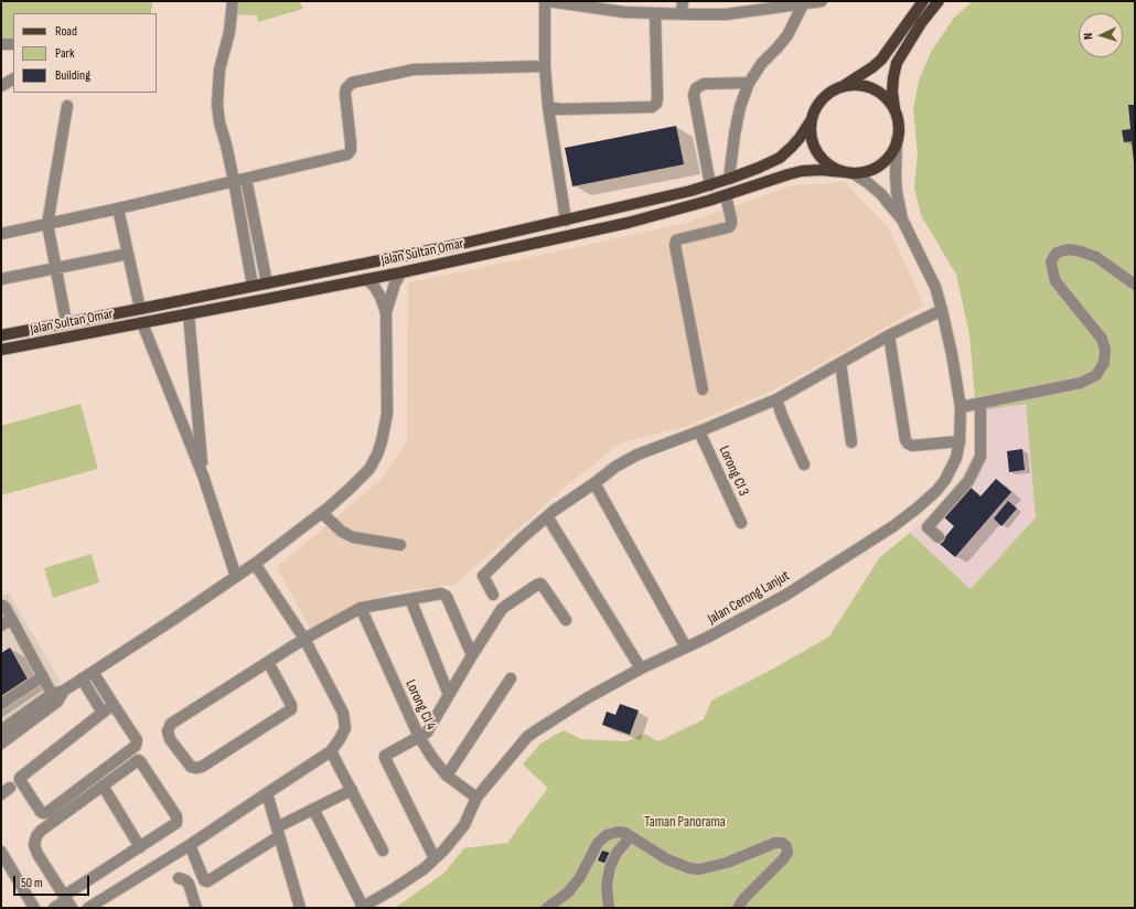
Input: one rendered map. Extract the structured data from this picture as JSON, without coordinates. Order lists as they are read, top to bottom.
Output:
{
  "streets": {
    "main road": ["Jalan Sultan Omar"],
    "street": ["Lorong Cl 3", "Jalan Cerong Lanjut", "Lorong Cl 4"]
  },
  "crossings": [
    ["Jalan Sultan Omar", "Jalan Cerong Lanjut"],
    ["Jalan Cerong Lanjut", "Lorong Cl 4"]
  ],
  "parks": ["Taman Panorama"],
  "legend": ["Road", "Park", "Building"],
  "scale_bar": "50 m",
  "north": "left"
}
